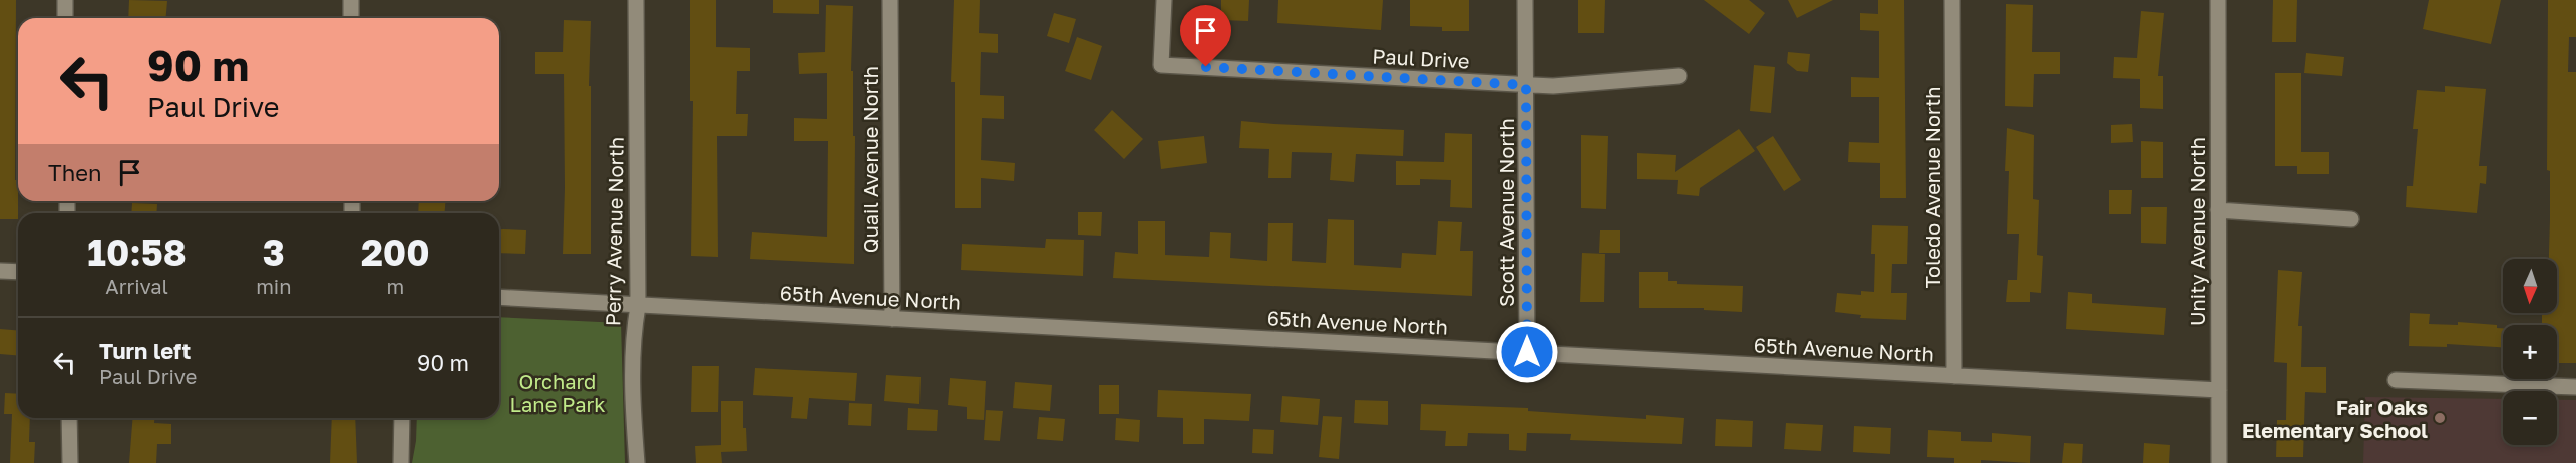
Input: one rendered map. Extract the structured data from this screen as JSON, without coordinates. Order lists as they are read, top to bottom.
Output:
{
  "streets": {
    "street": [
      "Paul Drive",
      "Quail Avenue North",
      "Toledo Avenue North",
      "Scott Avenue North",
      "Perry Avenue North",
      "Unity Avenue North",
      "65th Avenue North"
    ]
  },
  "crossings": [
    ["Paul Drive", "Scott Avenue North"],
    ["Quail Avenue North", "65th Avenue North"],
    ["Toledo Avenue North", "65th Avenue North"],
    ["Scott Avenue North", "65th Avenue North"],
    ["Perry Avenue North", "65th Avenue North"],
    ["Unity Avenue North", "65th Avenue North"]
  ],
  "parks": ["Orchard Lane Park"],
  "places": ["Fair Oaks Elementary School"],
  "north": "bottom",
  "page": {
    "turn": ["90 m", "Paul Drive"],
    "then": "Then",
    "eta": [
      "10:58",
      "Arrival",
      "3",
      "min",
      "200",
      "m"
    ],
    "map_buttons": ["+", "−"],
    "list": [
      {
        "name": "Turn left",
        "note": "Paul Drive",
        "value": "90 m"
      }
    ]
  }
}
